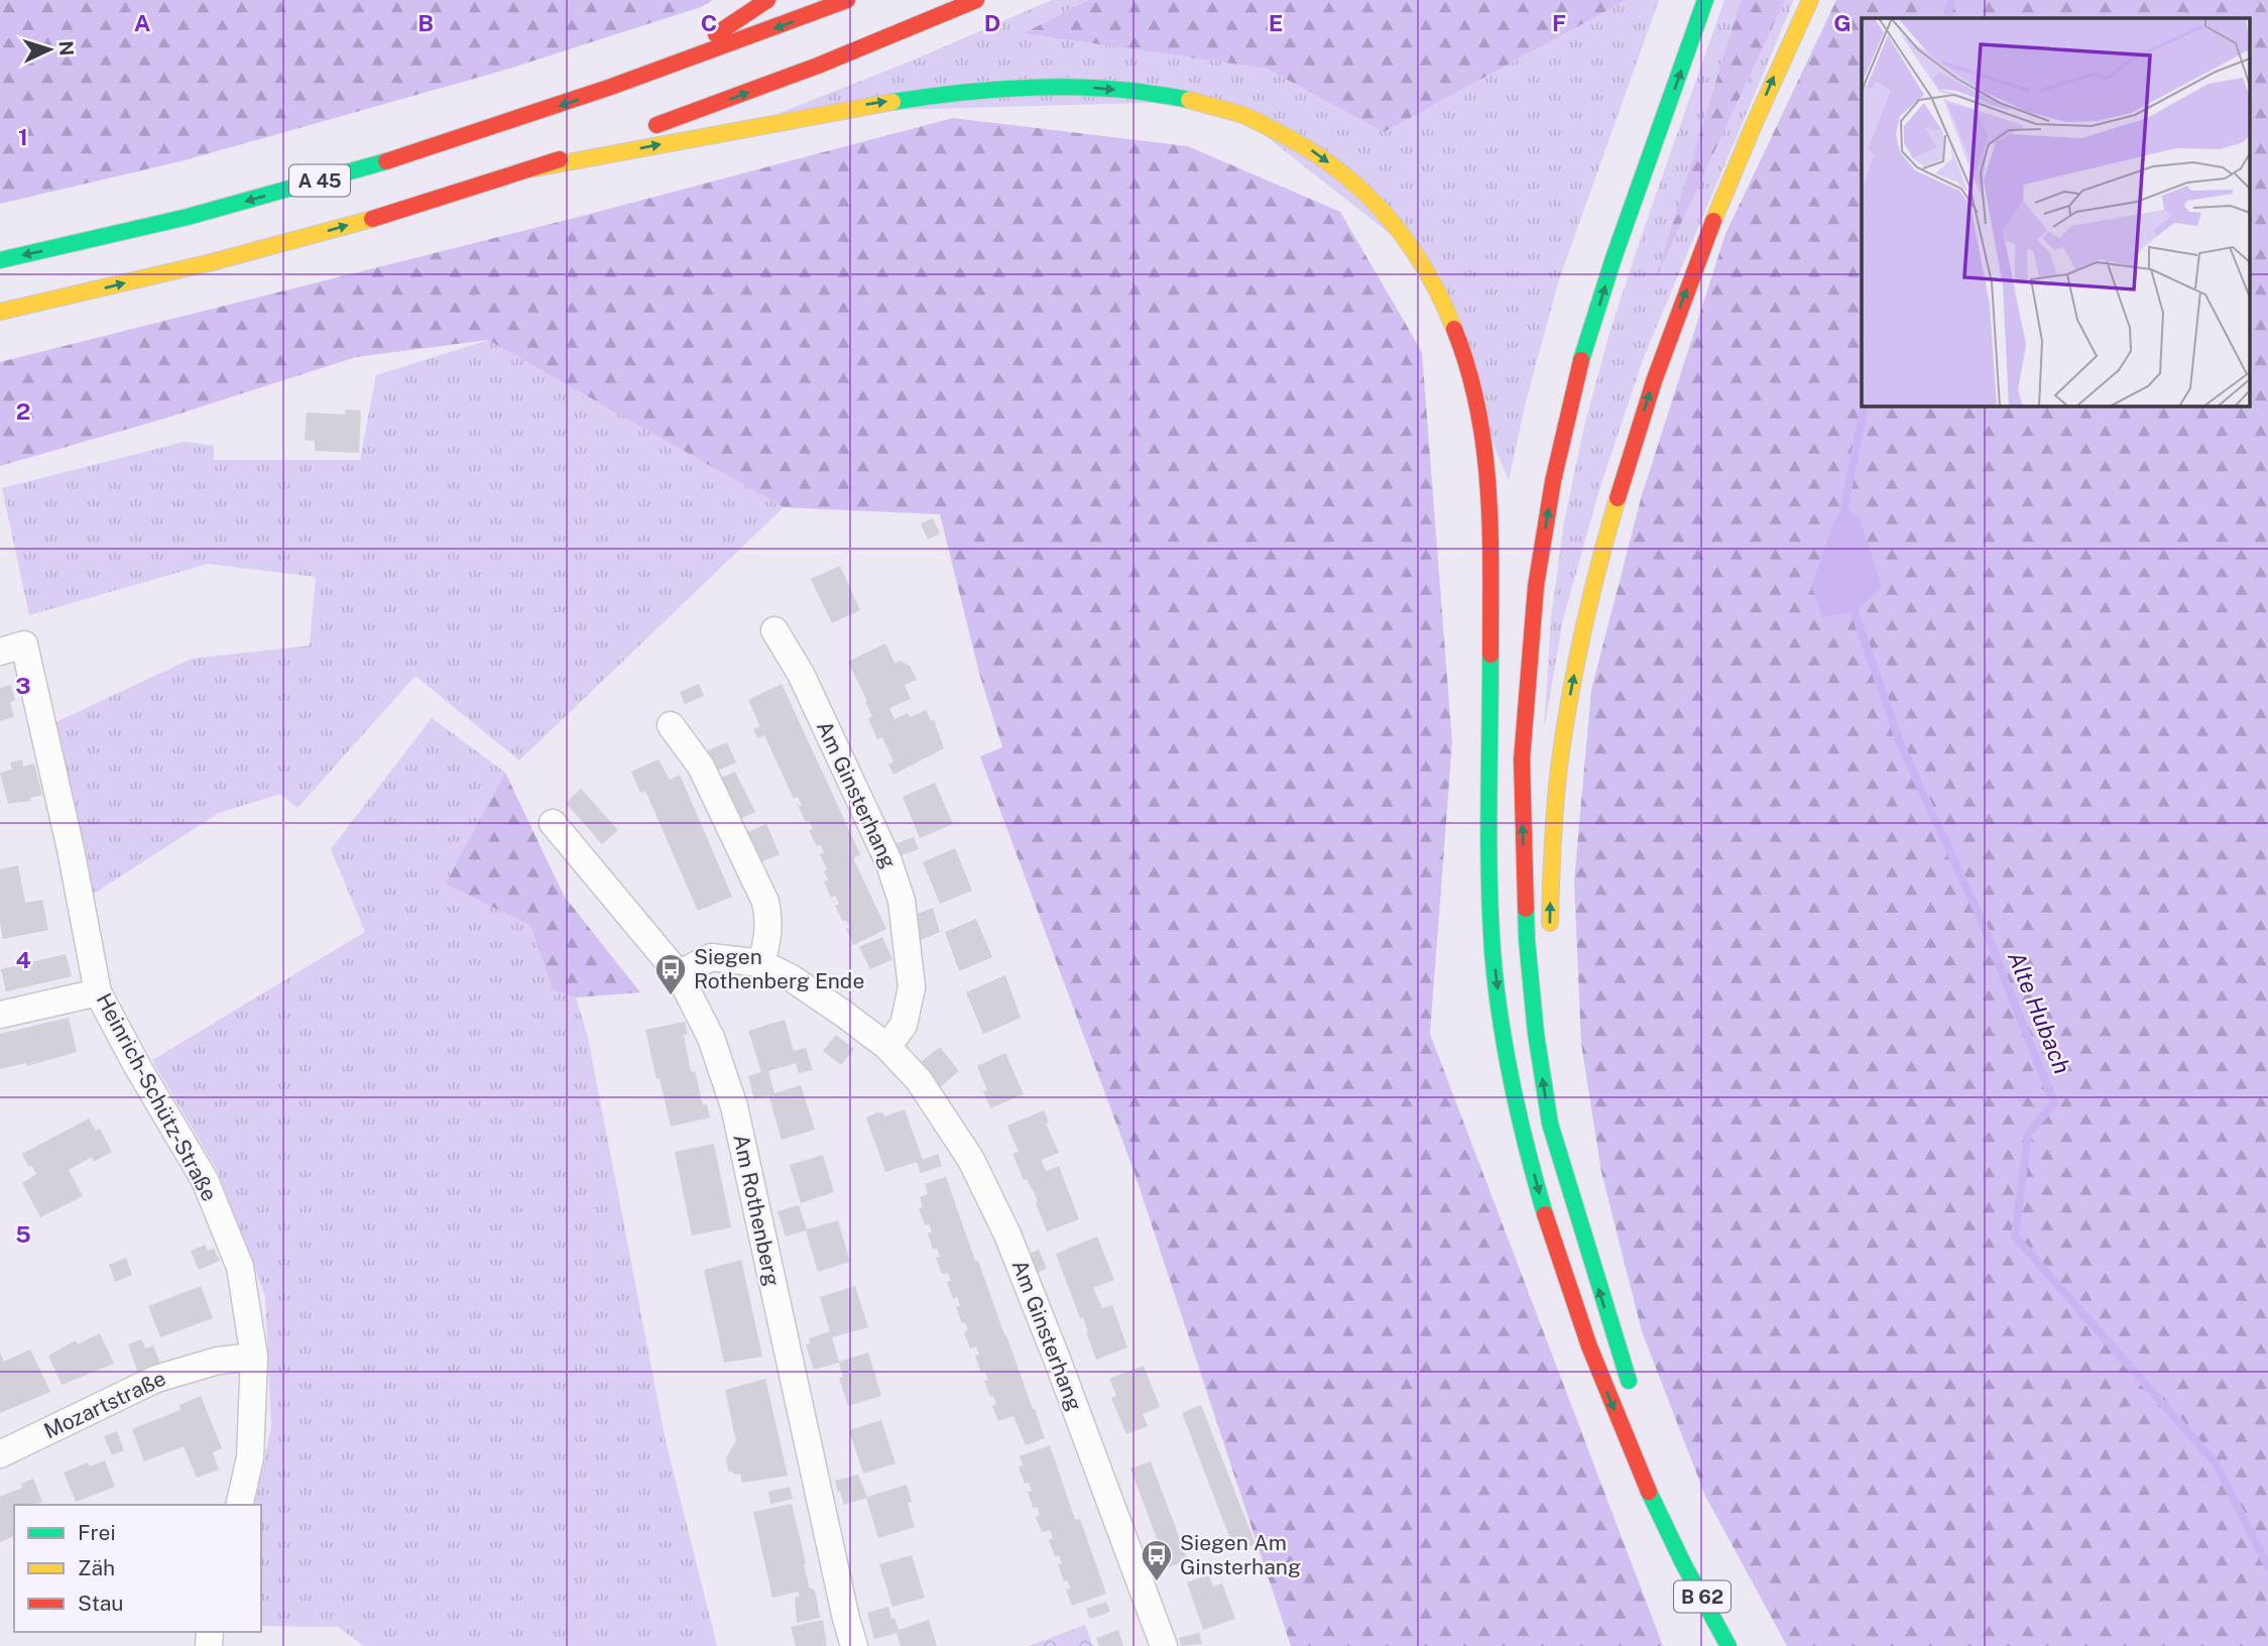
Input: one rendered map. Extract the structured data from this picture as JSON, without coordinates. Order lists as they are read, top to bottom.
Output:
{
  "streets": {
    "highway": ["A 45", "B 62"],
    "street": [
      "Am Ginsterhang",
      "Heinrich-Schütz-Straße",
      "Am Rothenberg",
      "Mozartstraße"
    ]
  },
  "crossings": [
    ["Am Ginsterhang", "Am Rothenberg"],
    ["Heinrich-Schütz-Straße", "Mozartstraße"]
  ],
  "water": ["Alte Hubach"],
  "places": {
    "bus stop": ["Siegen Rothenberg Ende", "Siegen Am Ginsterhang"]
  },
  "legend": ["Frei", "Zäh", "Stau"],
  "north": "right",
  "grid": {
    "columns": [
      "A",
      "B",
      "C",
      "D",
      "E",
      "F",
      "G"
    ],
    "rows": [
      "1",
      "2",
      "3",
      "4",
      "5"
    ]
  }
}
